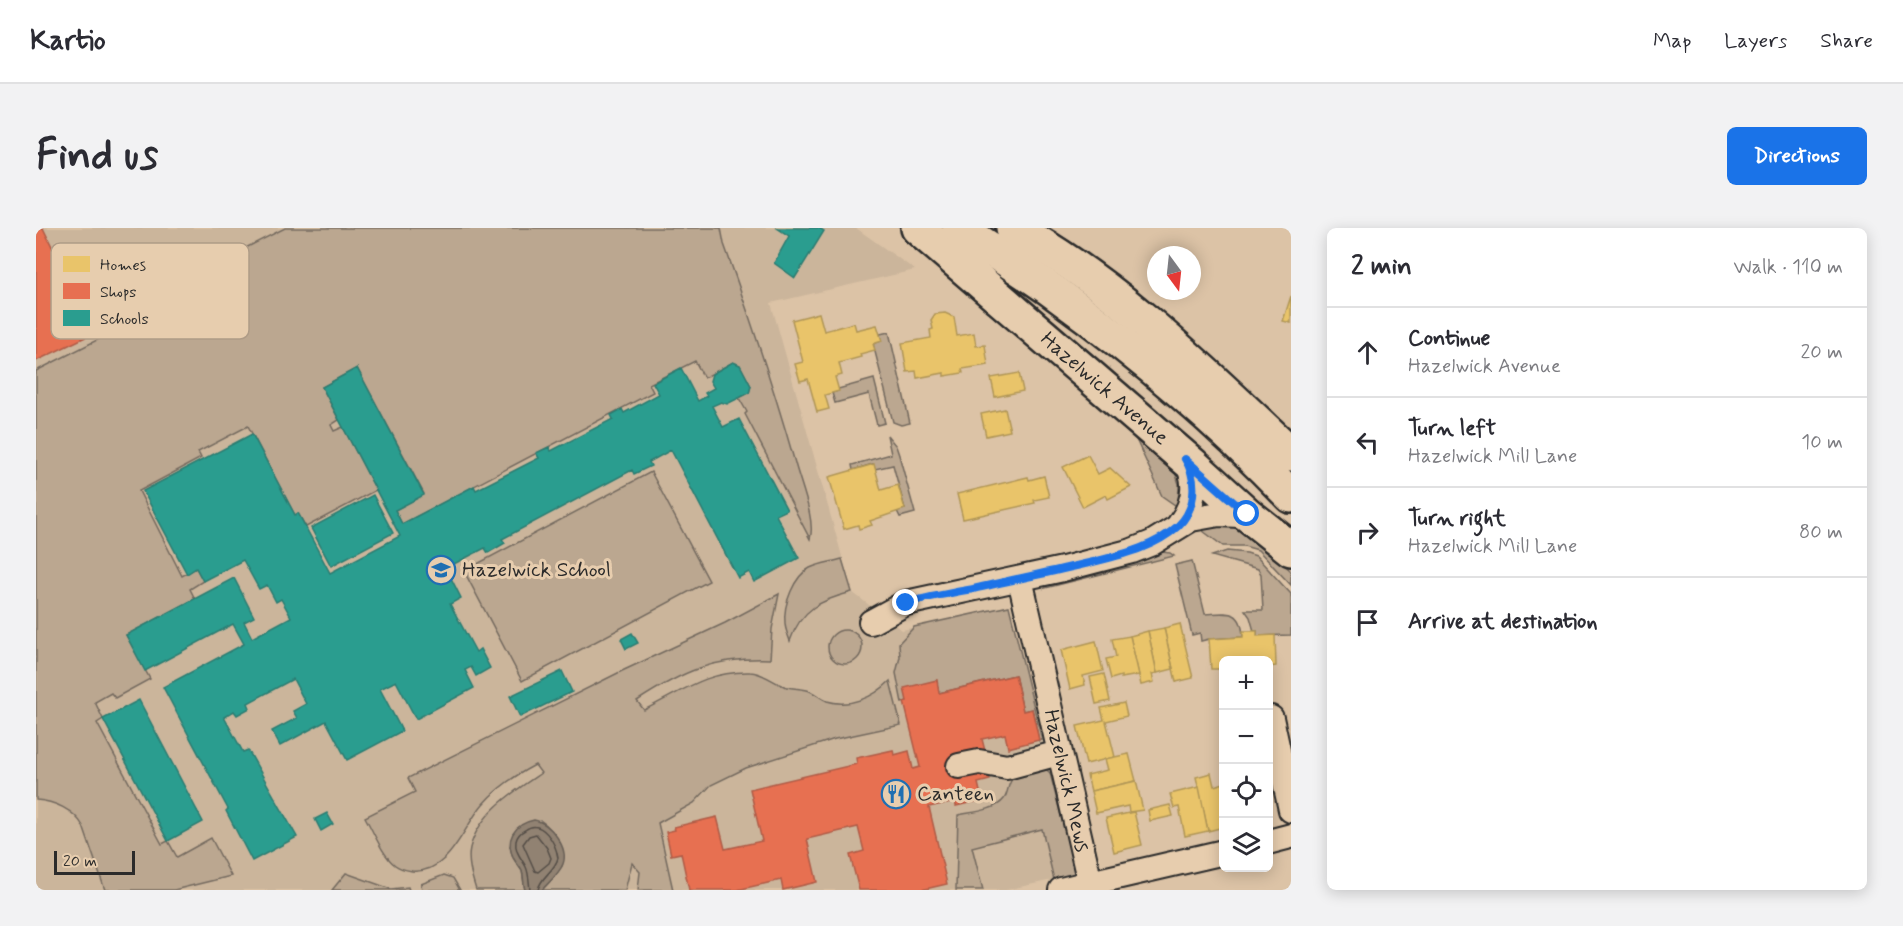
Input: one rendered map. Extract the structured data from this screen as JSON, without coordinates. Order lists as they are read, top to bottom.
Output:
{
  "streets": {
    "street": ["Hazelwick Avenue", "Hazelwick Mews"]
  },
  "places": {
    "school or university": ["Hazelwick School"],
    "restaurant": ["Canteen"]
  },
  "legend": ["Homes", "Shops", "Schools"],
  "scale_bar": "20 m",
  "north": "bottom",
  "page": {
    "header": "Kartio",
    "nav": ["Map", "Layers", "Share"],
    "buttons": "Directions",
    "title": "Find us",
    "heading": ["2 min", "Walk · 110 m"],
    "list": [
      ["Continue", "Hazelwick Avenue", "20 m"],
      ["Turn left", "Hazelwick Mill Lane", "10 m"],
      ["Turn right", "Hazelwick Mill Lane", "80 m"],
      "Arrive at destination"
    ],
    "map_buttons": ["+", "−"],
    "scale": "20 m"
  }
}
